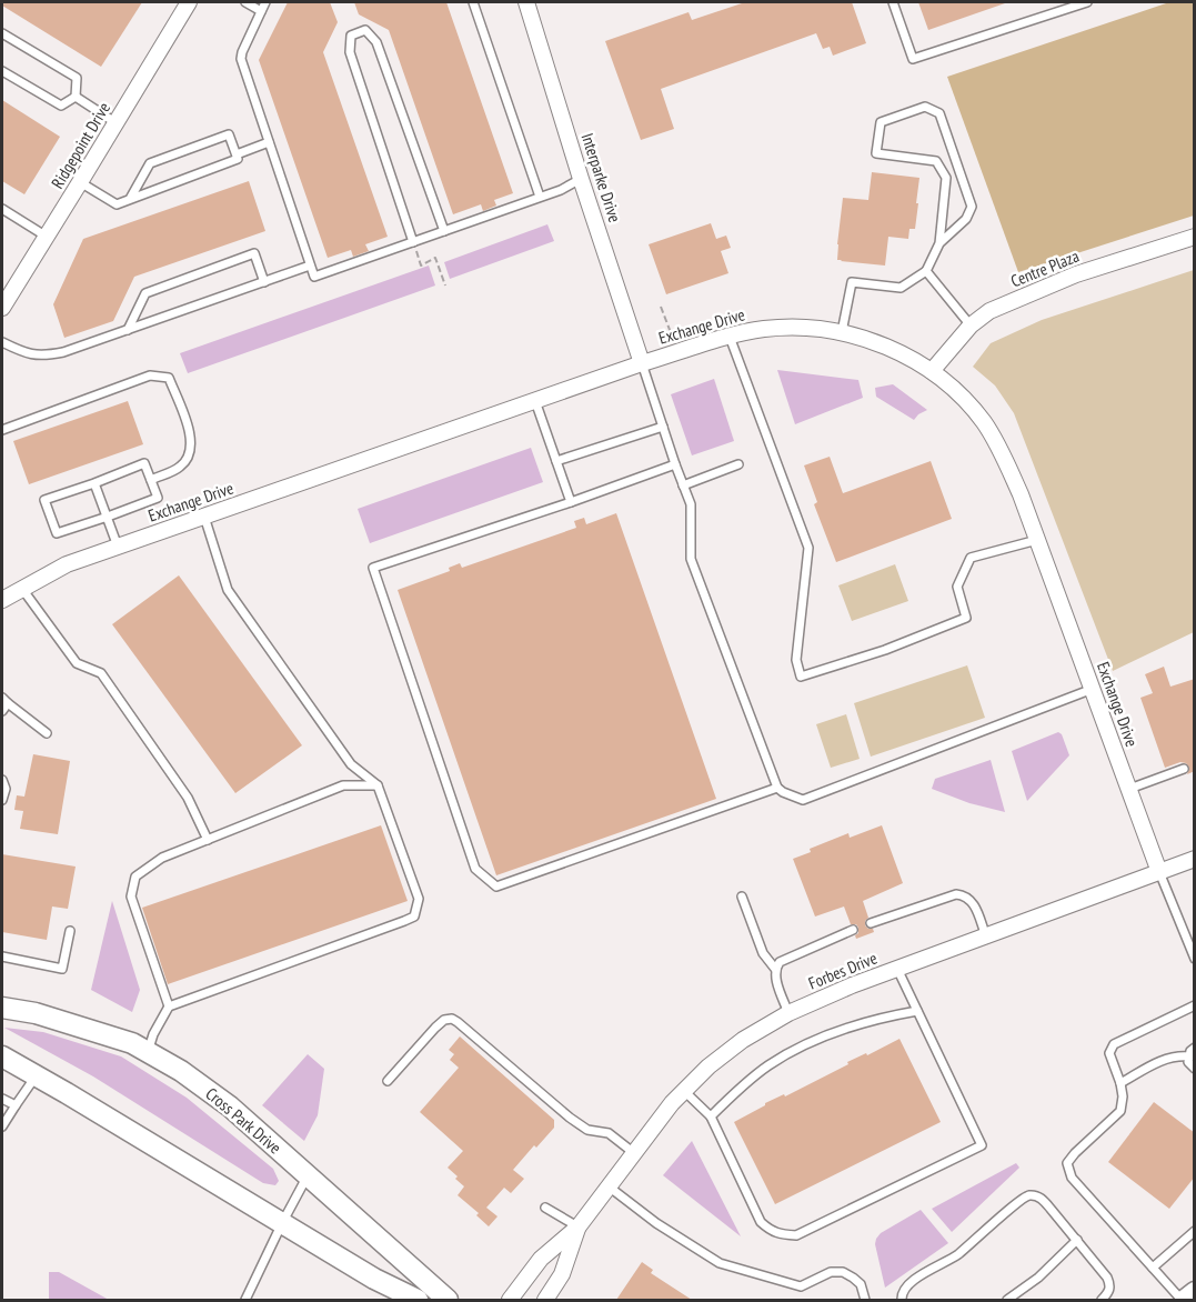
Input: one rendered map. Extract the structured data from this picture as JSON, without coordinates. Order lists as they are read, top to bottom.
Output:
{
  "streets": {
    "street": [
      "Ridgepoint Drive",
      "Interparke Drive",
      "Centre Plaza",
      "Exchange Drive",
      "Forbes Drive",
      "Cross Park Drive"
    ]
  },
  "crossings": [
    ["Interparke Drive", "Exchange Drive"],
    ["Centre Plaza", "Exchange Drive"],
    ["Exchange Drive", "Forbes Drive"]
  ]
}
